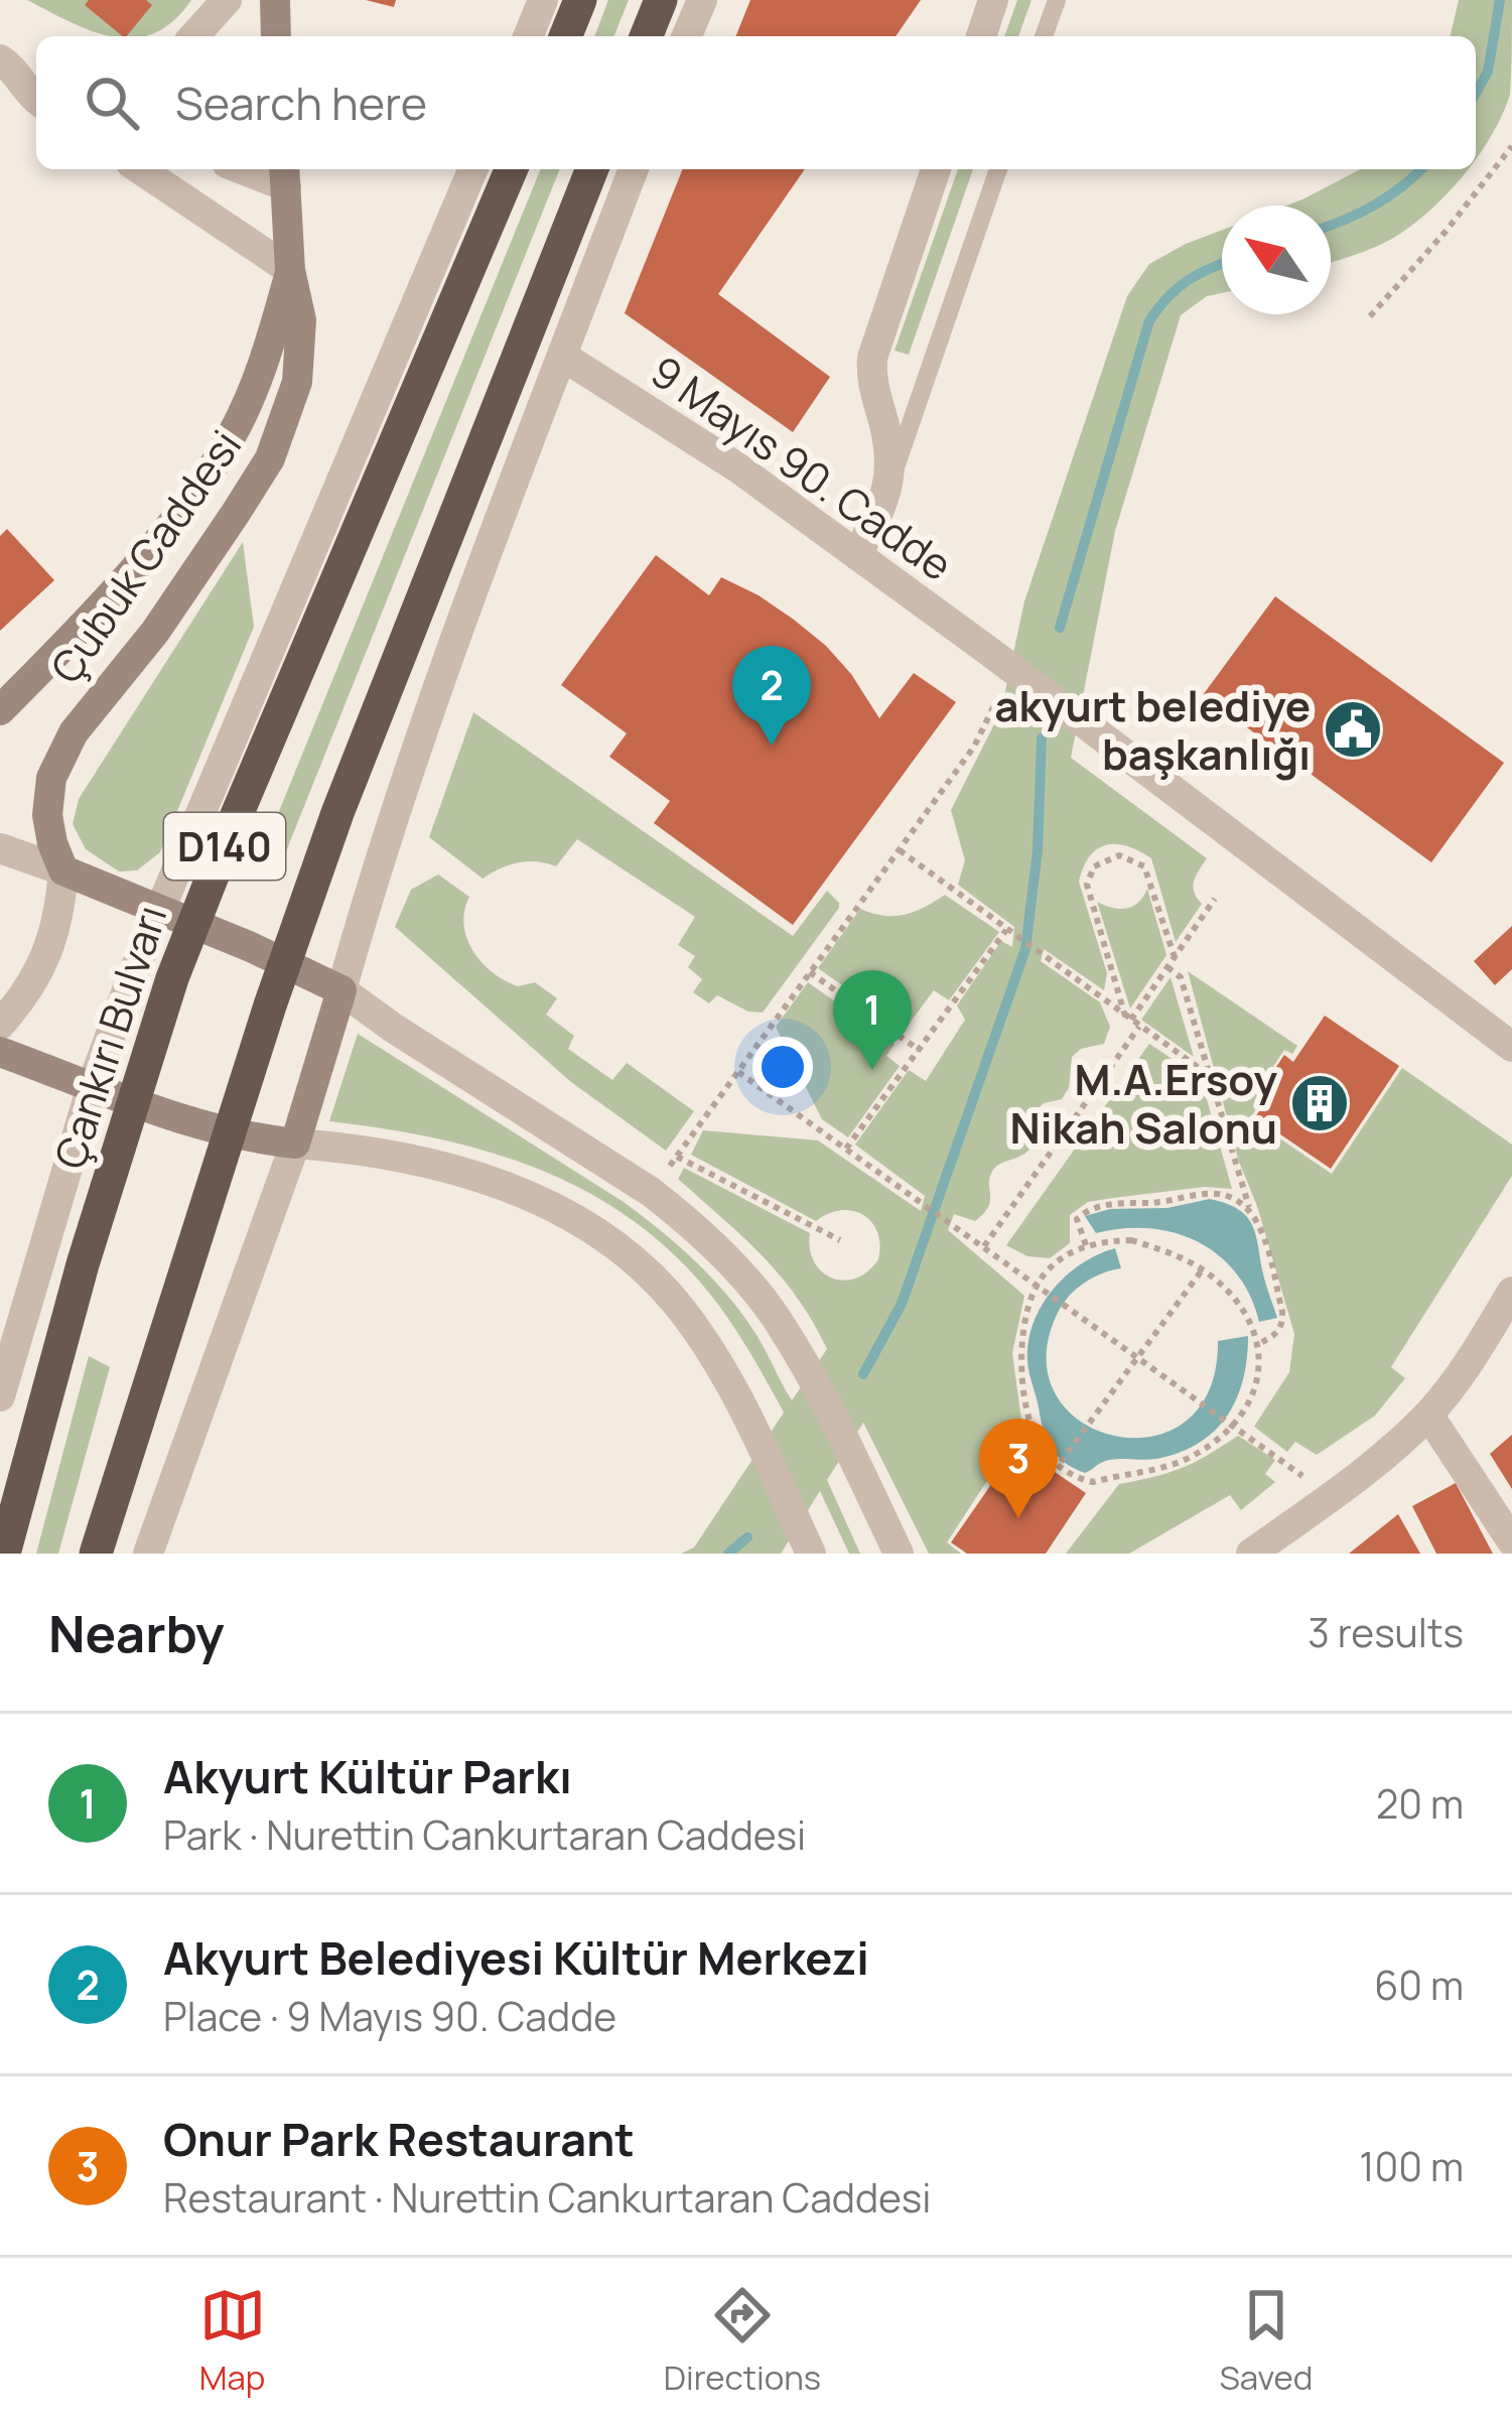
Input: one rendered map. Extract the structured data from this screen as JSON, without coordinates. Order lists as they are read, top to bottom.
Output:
{
  "streets": {
    "highway": ["D140", "Çankırı Bulvarı"],
    "main road": ["Çubuk Caddesi"],
    "street": ["9 Mayıs 90. Cadde"]
  },
  "places": {
    "public building": ["akyurt belediye başkanlığı"],
    "building": ["M.A.Ersoy Nikah Salonu"]
  },
  "north": "top left",
  "page": {
    "search": "Search here",
    "pins": ["2", "1", "3"],
    "heading": ["Nearby", "3 results"],
    "list": [
      {
        "mark": "1",
        "name": "Akyurt Kültür Parkı",
        "note": "Park · Nurettin Cankurtaran Caddesi",
        "value": "20 m"
      },
      {
        "mark": "2",
        "name": "Akyurt Belediyesi Kültür Merkezi",
        "note": "Place · 9 Mayıs 90. Cadde",
        "value": "60 m"
      },
      {
        "mark": "3",
        "name": "Onur Park Restaurant",
        "note": "Restaurant · Nurettin Cankurtaran Caddesi",
        "value": "100 m"
      }
    ],
    "nav": ["Map", "Directions", "Saved"]
  }
}
